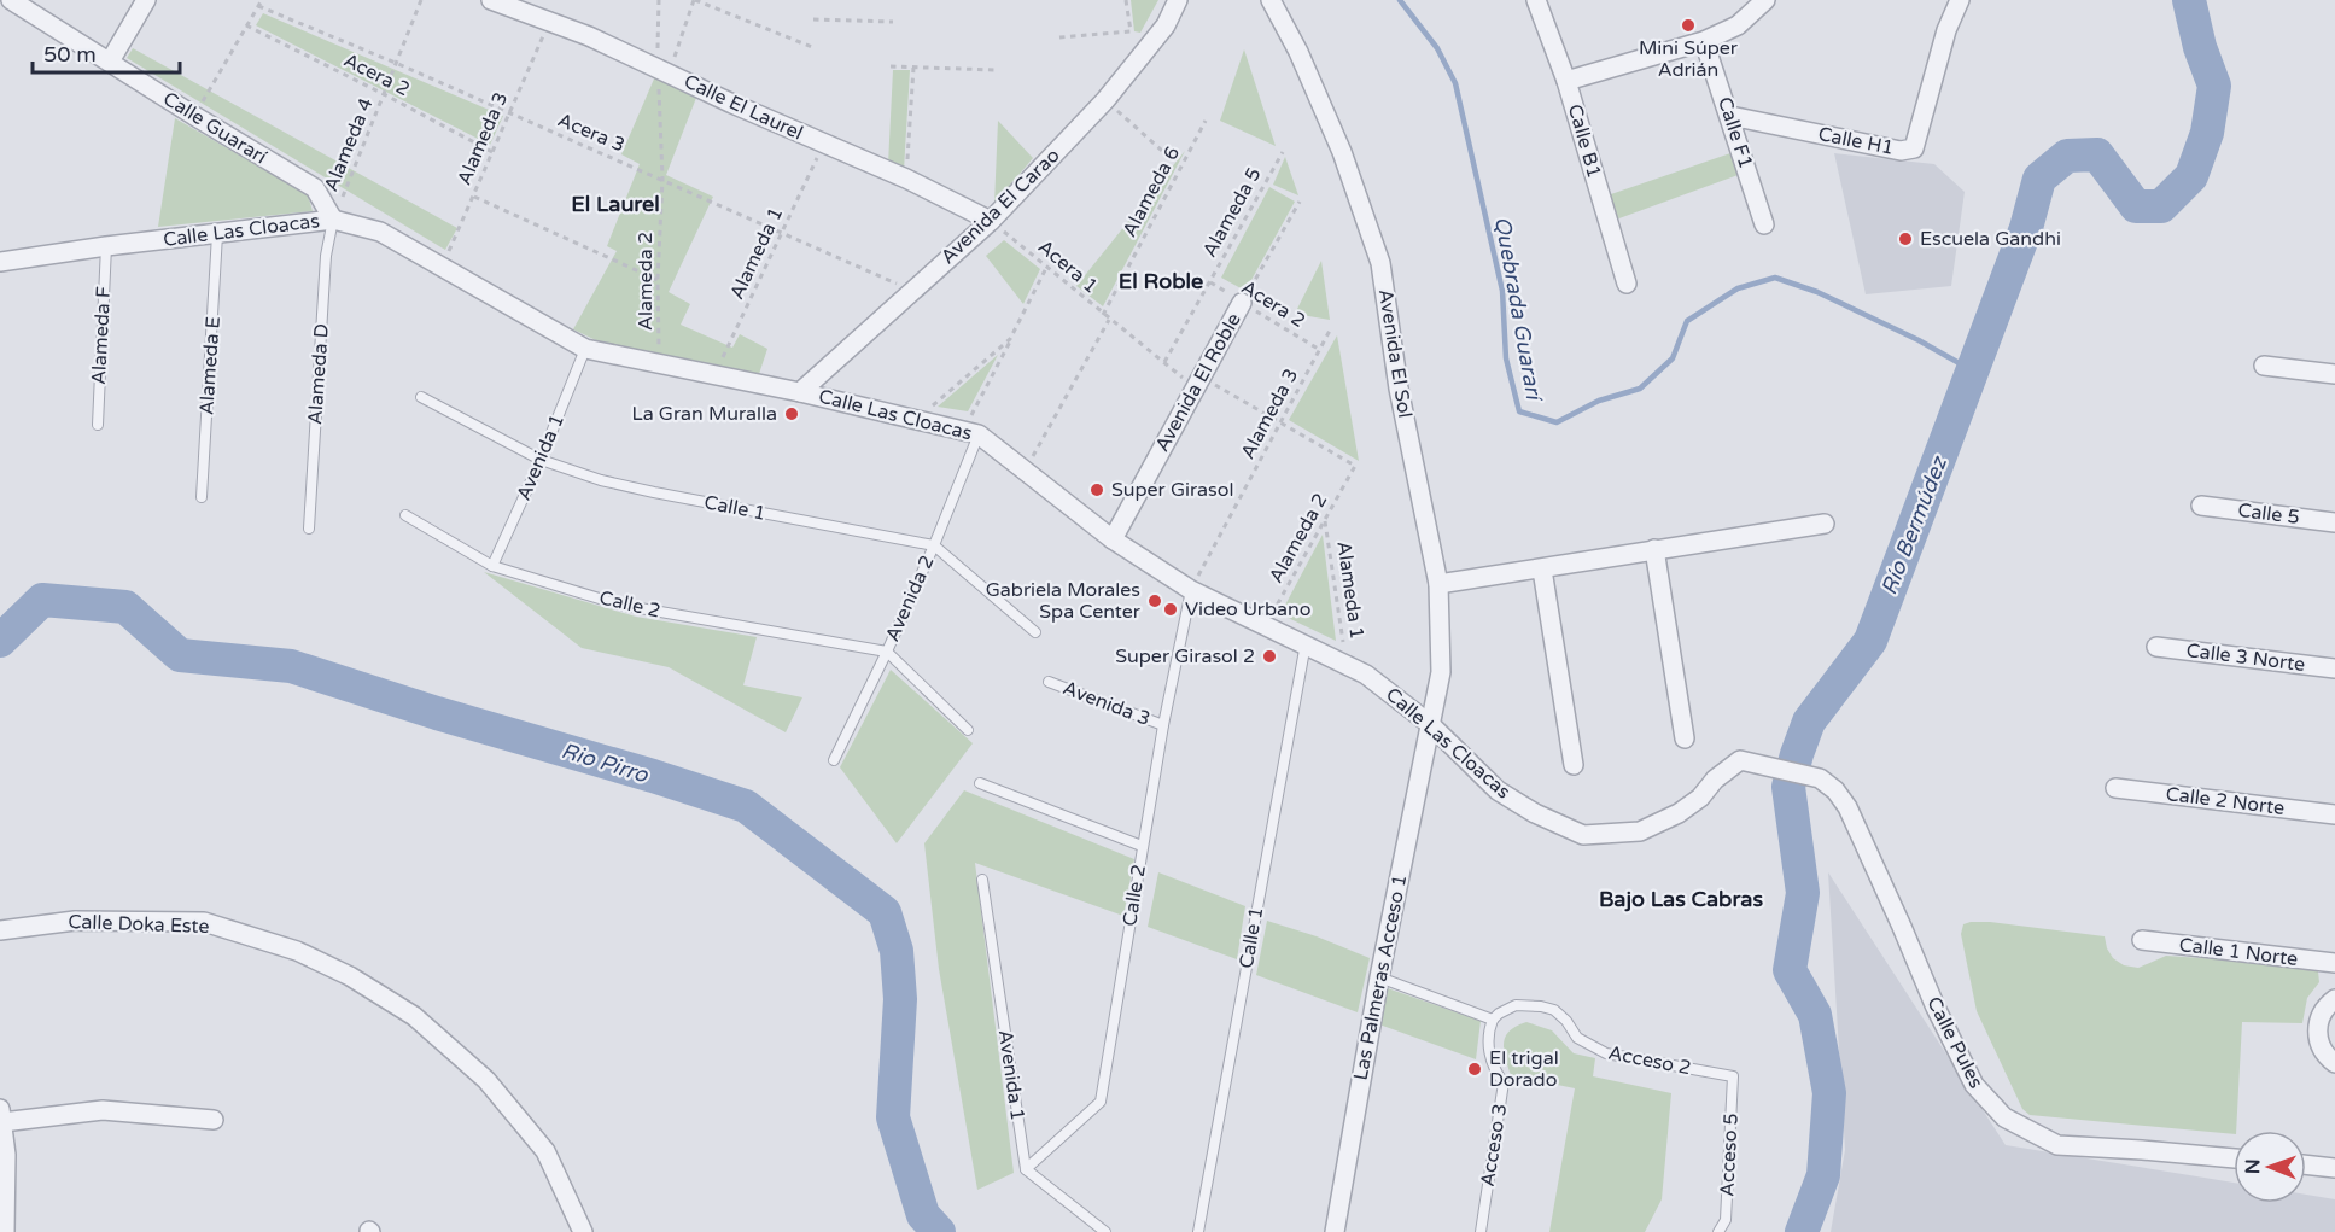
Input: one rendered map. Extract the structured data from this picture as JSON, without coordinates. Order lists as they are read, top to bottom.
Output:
{
  "streets": {
    "street": [
      "Calle El Laurel",
      "Calle Guararí",
      "Calle F1",
      "Calle B1",
      "Calle H1",
      "Avenida El Carao",
      "Calle Las Cloacas",
      "Avenida El Sol",
      "Avenida El Roble",
      "Calle 5",
      "Calle 3 Norte",
      "Calle 2 Norte",
      "Calle Doka Este",
      "Calle 1 Norte",
      "Las Palmeras Acceso 1",
      "Calle Pules"
    ],
    "lane": [
      "Alameda F",
      "Alameda E",
      "Alameda D",
      "Avenida 1",
      "Calle 1",
      "Avenida 2",
      "Calle 2",
      "Avenida 3",
      "Acceso 2",
      "Acceso 3",
      "Acceso 5"
    ],
    "path": [
      "Acera 2",
      "Acera 3",
      "Alameda 3",
      "Alameda 4",
      "Alameda 6",
      "Alameda 5",
      "Alameda 1",
      "Acera 1",
      "Alameda 2"
    ]
  },
  "crossings": [
    ["Acera 2", "Alameda 3"],
    ["Acera 2", "Alameda 4"],
    ["Acera 2", "Alameda 5"],
    ["Acera 2", "Avenida El Roble"],
    ["Calle El Laurel", "Alameda 3"],
    ["Calle El Laurel", "Avenida El Carao"],
    ["Calle El Laurel", "Alameda 1"],
    ["Calle El Laurel", "Acera 1"],
    ["Calle El Laurel", "Alameda 2"],
    ["Calle Guararí", "Alameda 4"],
    ["Calle Guararí", "Calle Las Cloacas"],
    ["Calle Guararí", "Alameda D"],
    ["Acera 3", "Alameda 3"],
    ["Acera 3", "Alameda 4"],
    ["Acera 3", "Avenida El Carao"],
    ["Acera 3", "Alameda 1"],
    ["Acera 3", "Alameda 2"],
    ["Calle F1", "Calle H1"],
    ["Alameda 3", "Calle Las Cloacas"],
    ["Alameda 3", "Acera 1"],
    ["Alameda 3", "Calle 2"],
    ["Alameda 4", "Calle Las Cloacas"],
    ["Alameda 4", "Alameda D"],
    ["Alameda 6", "Acera 1"],
    ["Avenida El Carao", "Calle Las Cloacas"],
    ["Avenida El Carao", "Acera 1"],
    ["Alameda 5", "Acera 1"],
    ["Calle Las Cloacas", "Alameda 1"],
    ["Calle Las Cloacas", "Alameda 2"],
    ["Calle Las Cloacas", "Alameda F"],
    ["Calle Las Cloacas", "Avenida El Sol"],
    ["Calle Las Cloacas", "Alameda E"],
    ["Calle Las Cloacas", "Alameda D"],
    ["Calle Las Cloacas", "Avenida El Roble"],
    ["Calle Las Cloacas", "Avenida 1"],
    ["Calle Las Cloacas", "Calle 1"],
    ["Calle Las Cloacas", "Avenida 2"],
    ["Calle Las Cloacas", "Calle 2"],
    ["Calle Las Cloacas", "Las Palmeras Acceso 1"],
    ["Calle Las Cloacas", "Calle Pules"],
    ["Alameda 1", "Alameda 2"],
    ["Acera 1", "Alameda 2"],
    ["Acera 1", "Avenida El Roble"],
    ["Avenida El Sol", "Las Palmeras Acceso 1"],
    ["Avenida 1", "Calle 1"],
    ["Avenida 1", "Calle 2"],
    ["Calle 1", "Avenida 2"],
    ["Avenida 2", "Calle 2"],
    ["Calle 2", "Avenida 3"],
    ["Acceso 2", "Acceso 3"],
    ["Acceso 2", "Acceso 5"]
  ],
  "districts": ["El Laurel", "El Roble", "Bajo Las Cabras"],
  "water": ["Quebrada Guararí", "Río Bermúdez", "Rio Pirro"],
  "places": [
    "Mini Súper Adrián",
    "Escuela Gandhi",
    "La Gran Muralla",
    "Super Girasol",
    "Gabriela Morales Spa Center",
    "Video Urbano",
    "Super Girasol 2",
    "El trigal Dorado"
  ],
  "scale_bar": "50 m",
  "north": "left"
}
